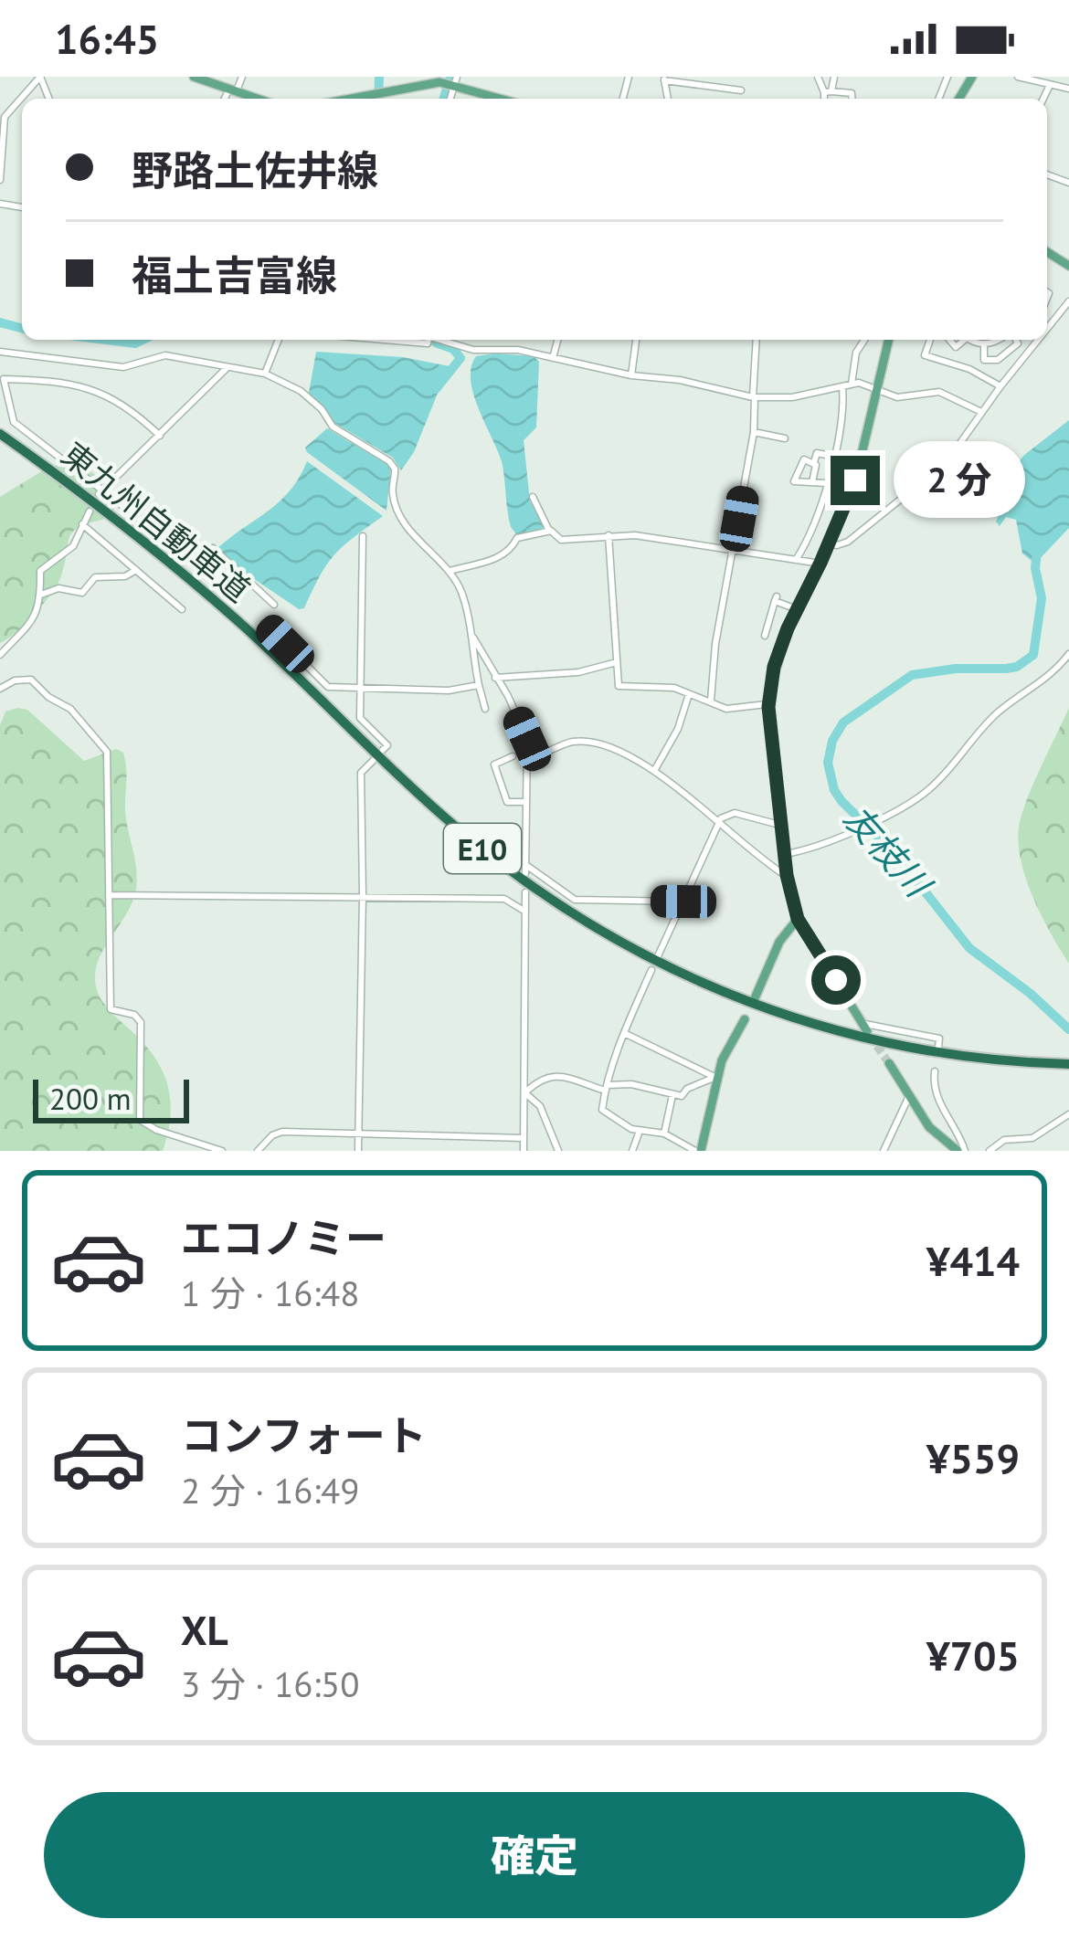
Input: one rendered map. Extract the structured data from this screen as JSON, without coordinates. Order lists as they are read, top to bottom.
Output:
{
  "streets": {
    "highway": ["東九州自動車道", "E10"]
  },
  "water": ["友枝川"],
  "scale_bar": "200 m",
  "page": {
    "status": "16:45",
    "banner": ["野路土佐井線", "福土吉富線"],
    "bubble": "2 分",
    "scale": "200 m",
    "list": [
      {
        "name": "エコノミー",
        "note": "1 分 · 16:48",
        "value": "¥414"
      },
      {
        "name": "コンフォート",
        "note": "2 分 · 16:49",
        "value": "¥559"
      },
      {
        "name": "XL",
        "note": "3 分 · 16:50",
        "value": "¥705"
      }
    ],
    "buttons": "確定"
  }
}
